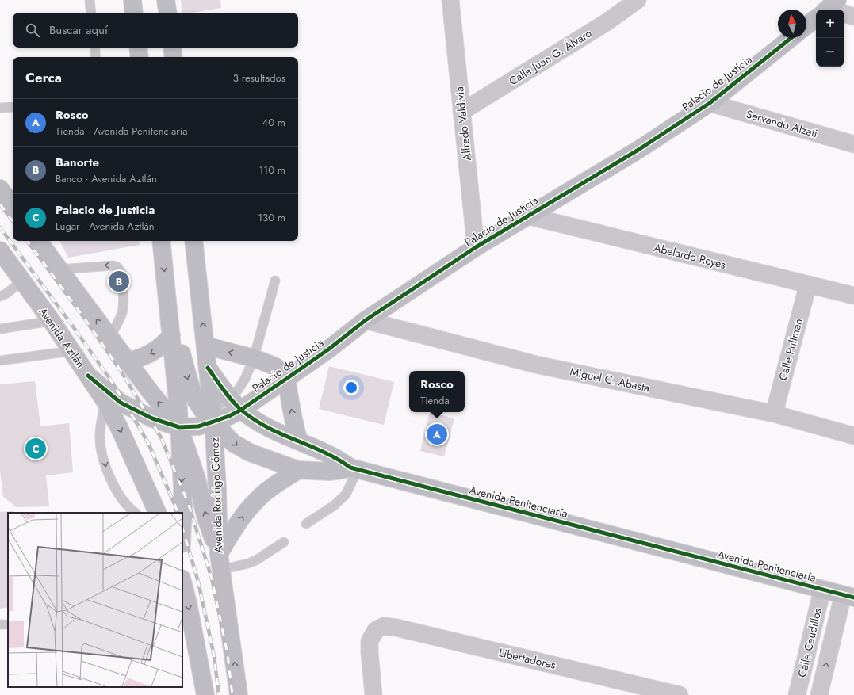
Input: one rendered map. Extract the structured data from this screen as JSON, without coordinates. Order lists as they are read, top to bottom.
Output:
{
  "streets": {
    "main road": [
      "Palacio de Justicia",
      "Avenida Aztlán",
      "Avenida Rodrigo Gómez",
      "Avenida Penitenciaría"
    ],
    "street": [
      "Calle Juan G. Álvaro",
      "Alfredo Valdivia",
      "Servando Alzati",
      "Abelardo Reyes",
      "Calle Pullman",
      "Miguel C. Abasta",
      "Calle Caudillos",
      "Libertadores"
    ]
  },
  "crossings": [
    ["Calle Juan G. Álvaro", "Alfredo Valdivia"],
    ["Palacio de Justicia", "Alfredo Valdivia"],
    ["Palacio de Justicia", "Servando Alzati"],
    ["Palacio de Justicia", "Abelardo Reyes"],
    ["Palacio de Justicia", "Miguel C. Abasta"],
    ["Palacio de Justicia", "Avenida Rodrigo Gómez"],
    ["Palacio de Justicia", "Avenida Penitenciaría"],
    ["Abelardo Reyes", "Calle Pullman"],
    ["Calle Pullman", "Miguel C. Abasta"],
    ["Avenida Rodrigo Gómez", "Avenida Penitenciaría"],
    ["Avenida Penitenciaría", "Calle Caudillos"]
  ],
  "north": "top",
  "page": {
    "map_buttons": ["+", "−"],
    "search": "Buscar aquí",
    "heading": ["Cerca", "3 resultados"],
    "list": [
      {
        "mark": "A",
        "name": "Rosco",
        "note": "Tienda · Avenida Penitenciaría",
        "value": "40 m"
      },
      {
        "mark": "B",
        "name": "Banorte",
        "note": "Banco · Avenida Aztlán",
        "value": "110 m"
      },
      {
        "mark": "C",
        "name": "Palacio de Justicia",
        "note": "Lugar · Avenida Aztlán",
        "value": "130 m"
      }
    ],
    "pins": ["B", "A", "C"],
    "popup": ["Rosco", "Tienda"]
  }
}
